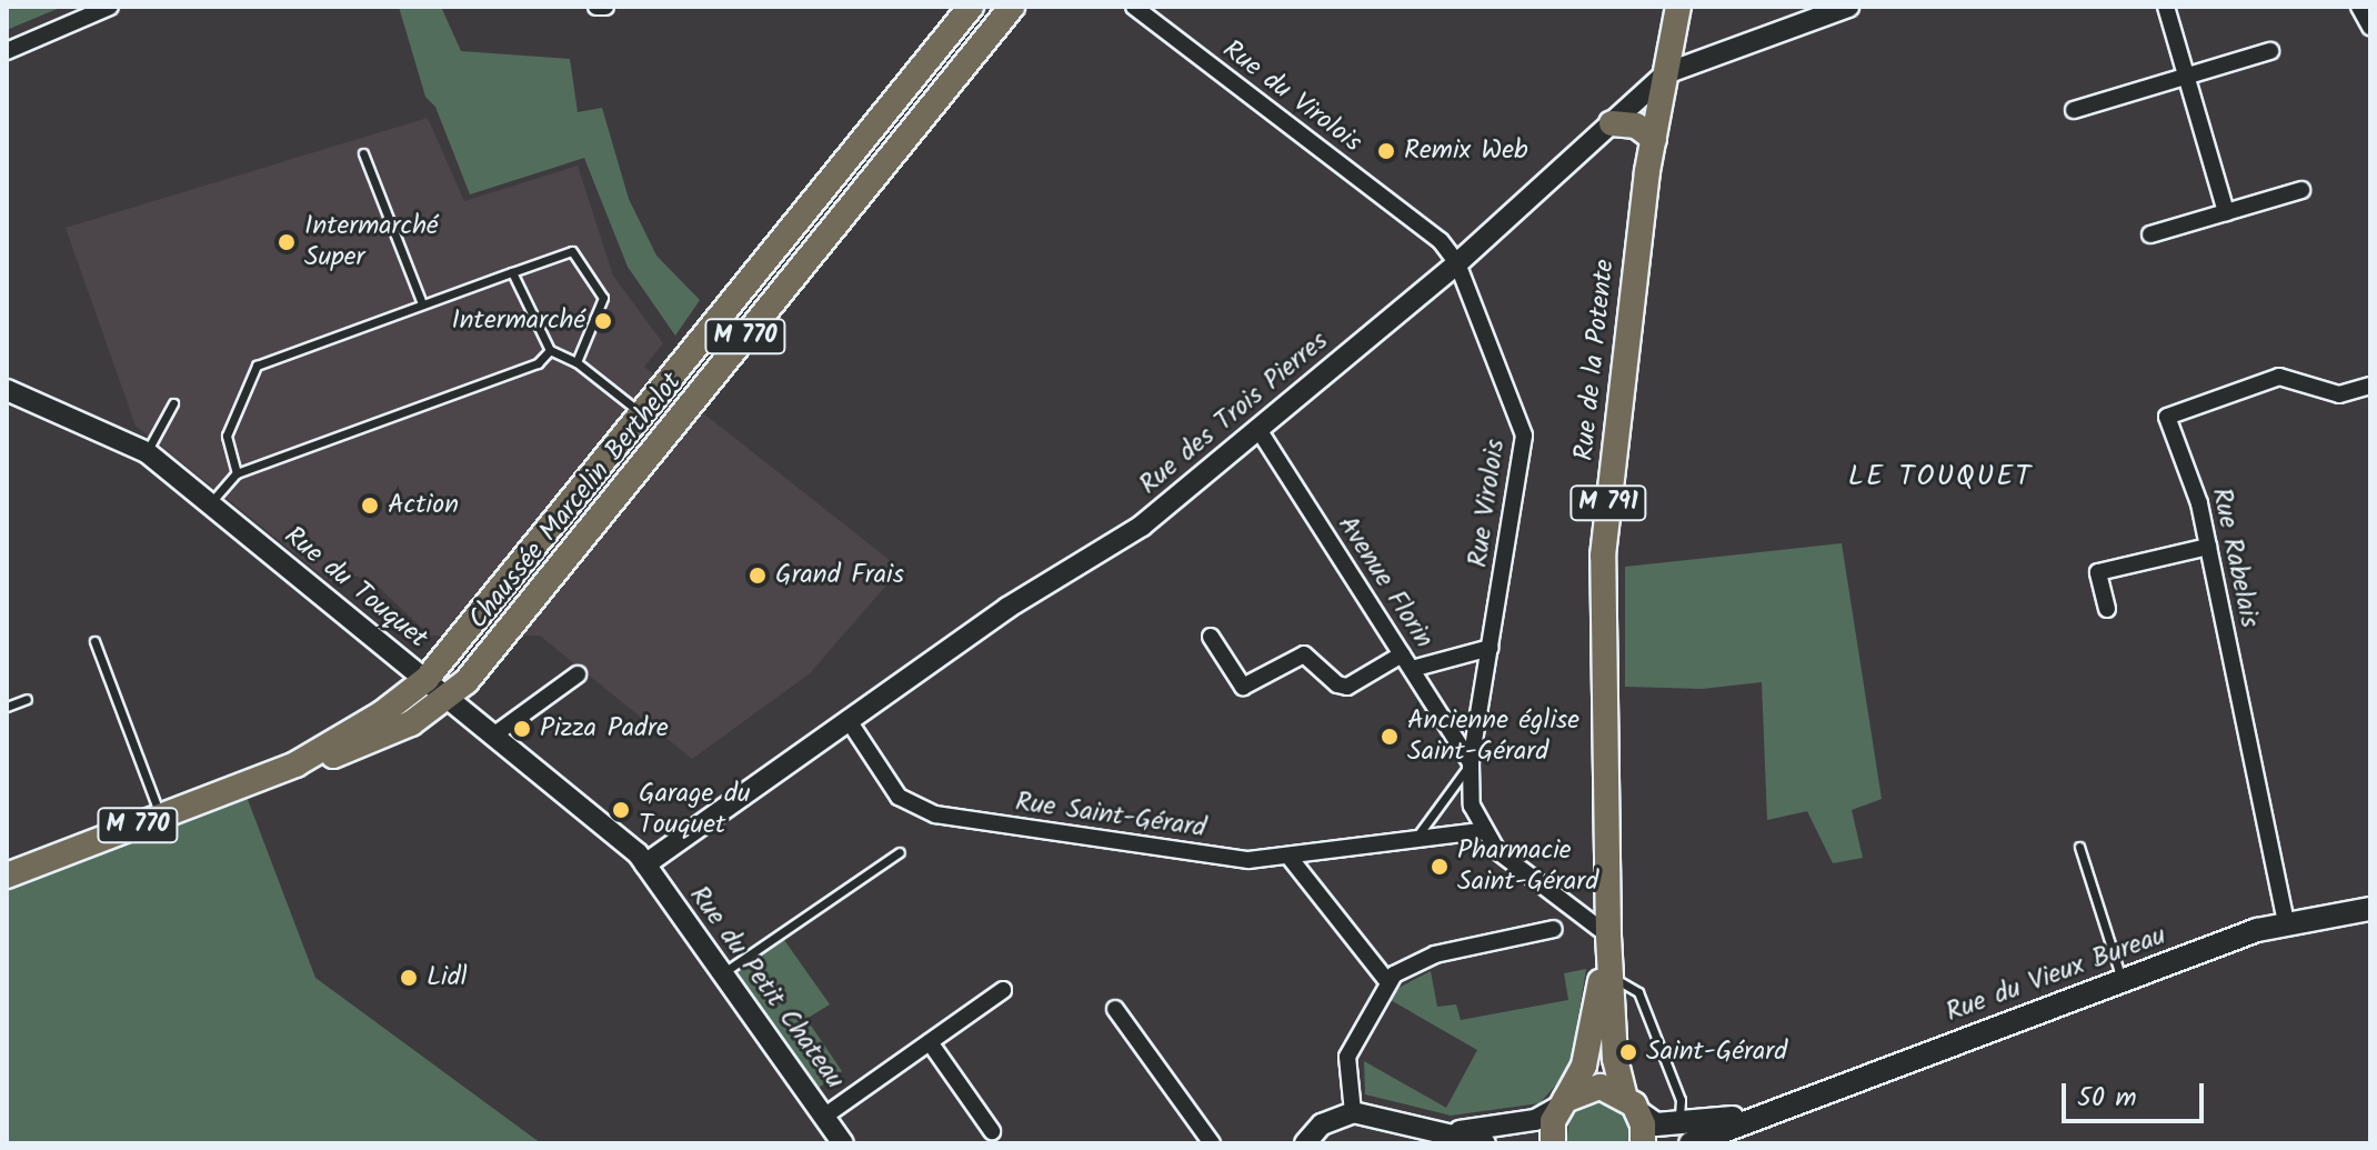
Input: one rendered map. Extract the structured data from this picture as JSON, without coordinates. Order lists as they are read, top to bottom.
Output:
{
  "streets": {
    "main road": [
      "M 770",
      "Rue de la Potente",
      "Chaussée Marcelin Berthelot",
      "M 791",
      "Rue du Vieux Bureau"
    ],
    "street": [
      "Rue du Virolois",
      "Rue des Trois Pierres",
      "Rue Virolois",
      "Rue Rabelais",
      "Avenue Florin",
      "Rue du Touquet",
      "Rue Saint-Gérard",
      "Rue du Petit Chateau"
    ]
  },
  "crossings": [
    ["Rue du Virolois", "Rue des Trois Pierres"],
    ["Rue du Virolois", "Rue Virolois"],
    ["M 770", "Chaussée Marcelin Berthelot"],
    ["M 770", "Rue du Touquet"],
    ["Rue de la Potente", "Rue des Trois Pierres"],
    ["Rue de la Potente", "Rue du Vieux Bureau"],
    ["Rue des Trois Pierres", "Rue Virolois"],
    ["Rue des Trois Pierres", "Avenue Florin"],
    ["Rue des Trois Pierres", "Rue du Touquet"],
    ["Rue des Trois Pierres", "Rue Saint-Gérard"],
    ["Rue des Trois Pierres", "Rue du Petit Chateau"],
    ["Chaussée Marcelin Berthelot", "Rue du Touquet"],
    ["Rue Virolois", "Avenue Florin"],
    ["Rue Virolois", "Rue Saint-Gérard"],
    ["Rue Rabelais", "Rue du Vieux Bureau"],
    ["Rue du Touquet", "Rue du Petit Chateau"]
  ],
  "districts": ["LE TOUQUET"],
  "places": [
    "Remix Web",
    "Intermarché Super",
    "Intermarché",
    "Action",
    "Grand Frais",
    "Pizza Padre",
    "Ancienne église Saint-Gérard",
    "Garage du Touquet",
    "Pharmacie Saint-Gérard",
    "Lidl",
    "Saint-Gérard"
  ],
  "scale_bar": "50 m"
}
